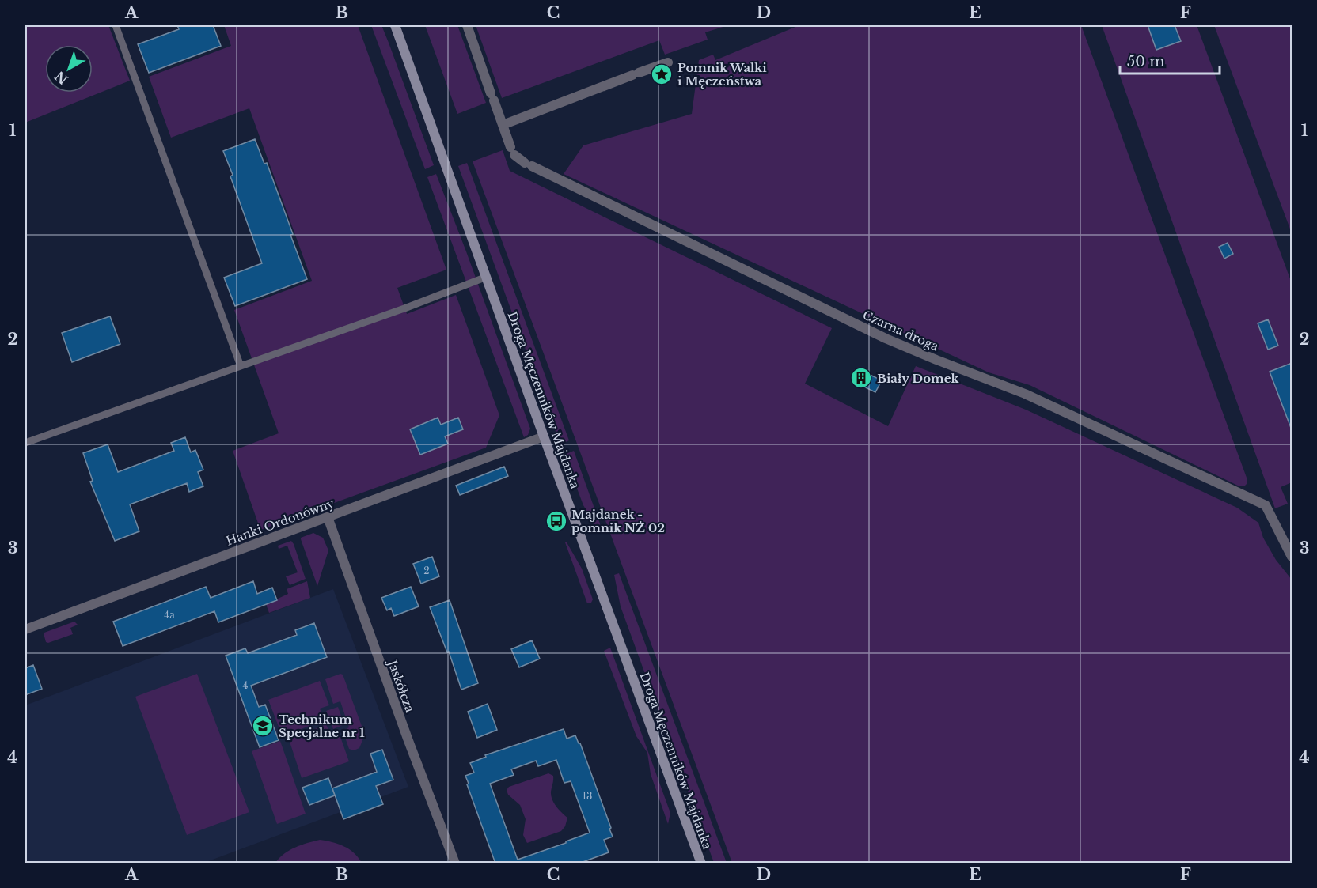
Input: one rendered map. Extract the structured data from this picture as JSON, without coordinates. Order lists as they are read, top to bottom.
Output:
{
  "streets": {
    "street": [
      "Czarna droga",
      "Droga Męczenników Majdanka",
      "Hanki Ordonówny",
      "Jaskółcza"
    ]
  },
  "crossings": [
    ["Droga Męczenników Majdanka", "Hanki Ordonówny"],
    ["Hanki Ordonówny", "Jaskółcza"]
  ],
  "places": {
    "place": ["Pomnik Walki i Męczeństwa"],
    "building": ["Biały Domek"],
    "bus stop": ["Majdanek - pomnik NŻ 02"],
    "school or university": ["Technikum Specjalne nr 1"]
  },
  "house_numbers": [
    "2",
    "4a",
    "4",
    "13"
  ],
  "scale_bar": "50 m",
  "north": "bottom left",
  "grid": {
    "columns": [
      "A",
      "B",
      "C",
      "D",
      "E",
      "F"
    ],
    "rows": [
      "1",
      "2",
      "3",
      "4"
    ]
  }
}
